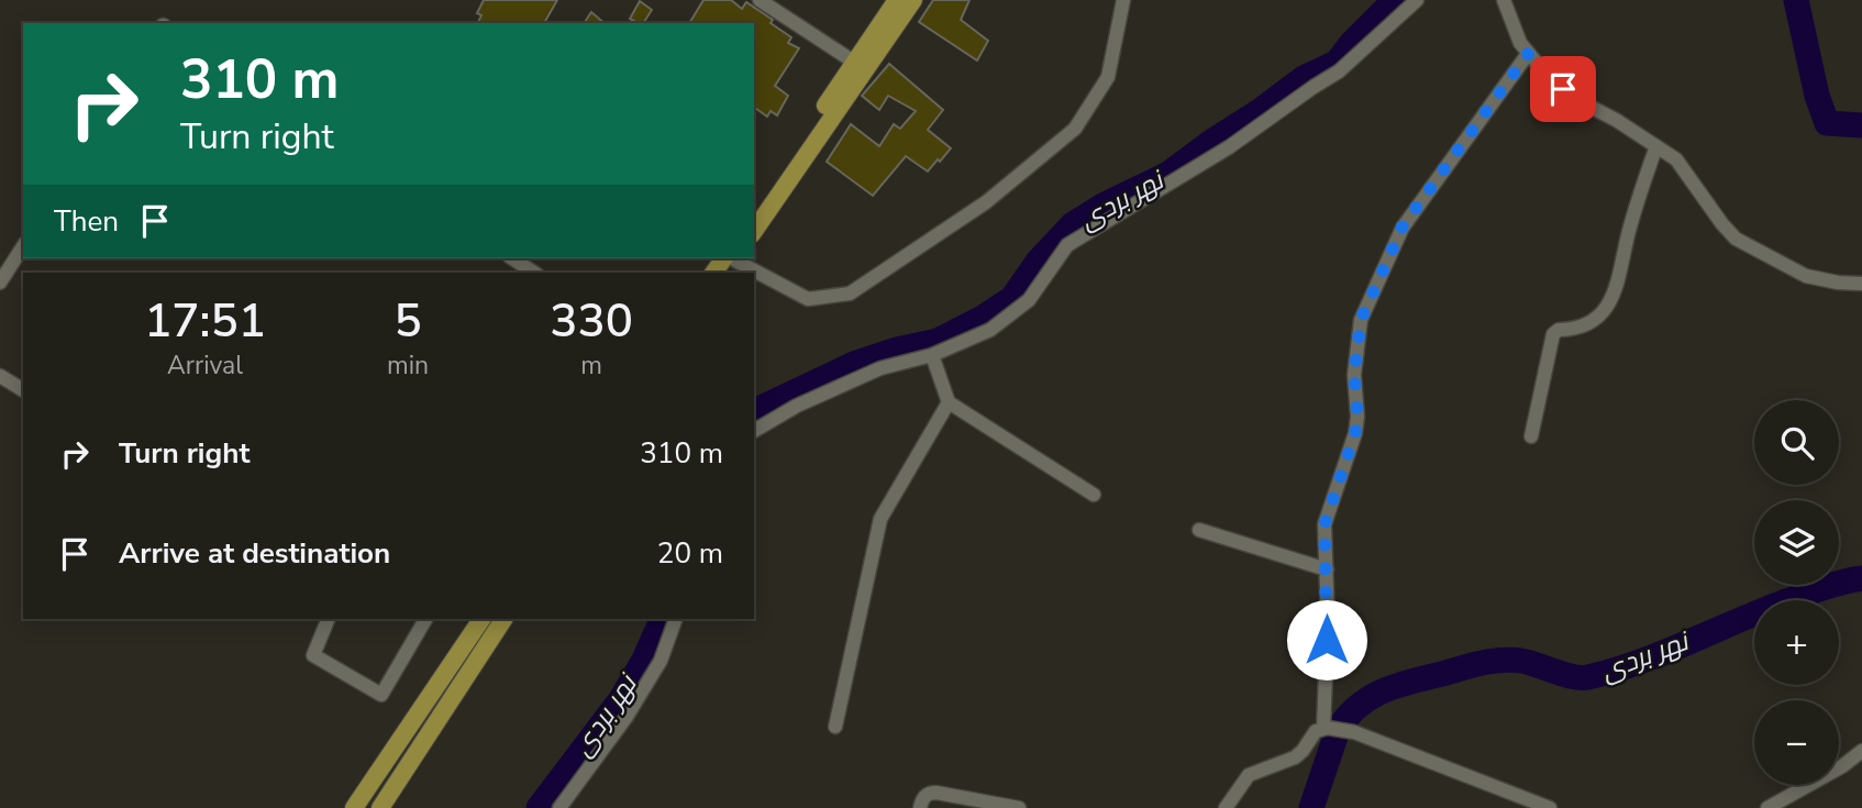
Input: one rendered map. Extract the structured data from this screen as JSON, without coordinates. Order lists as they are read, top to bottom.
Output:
{
  "water": ["نهر بردى"],
  "page": {
    "turn": ["310 m", "Turn right"],
    "then": "Then",
    "eta": [
      "17:51",
      "Arrival",
      "5",
      "min",
      "330",
      "m"
    ],
    "map_buttons": ["+", "−"],
    "list": [
      {
        "name": "Turn right",
        "value": "310 m"
      },
      {
        "name": "Arrive at destination",
        "value": "20 m"
      }
    ]
  }
}
